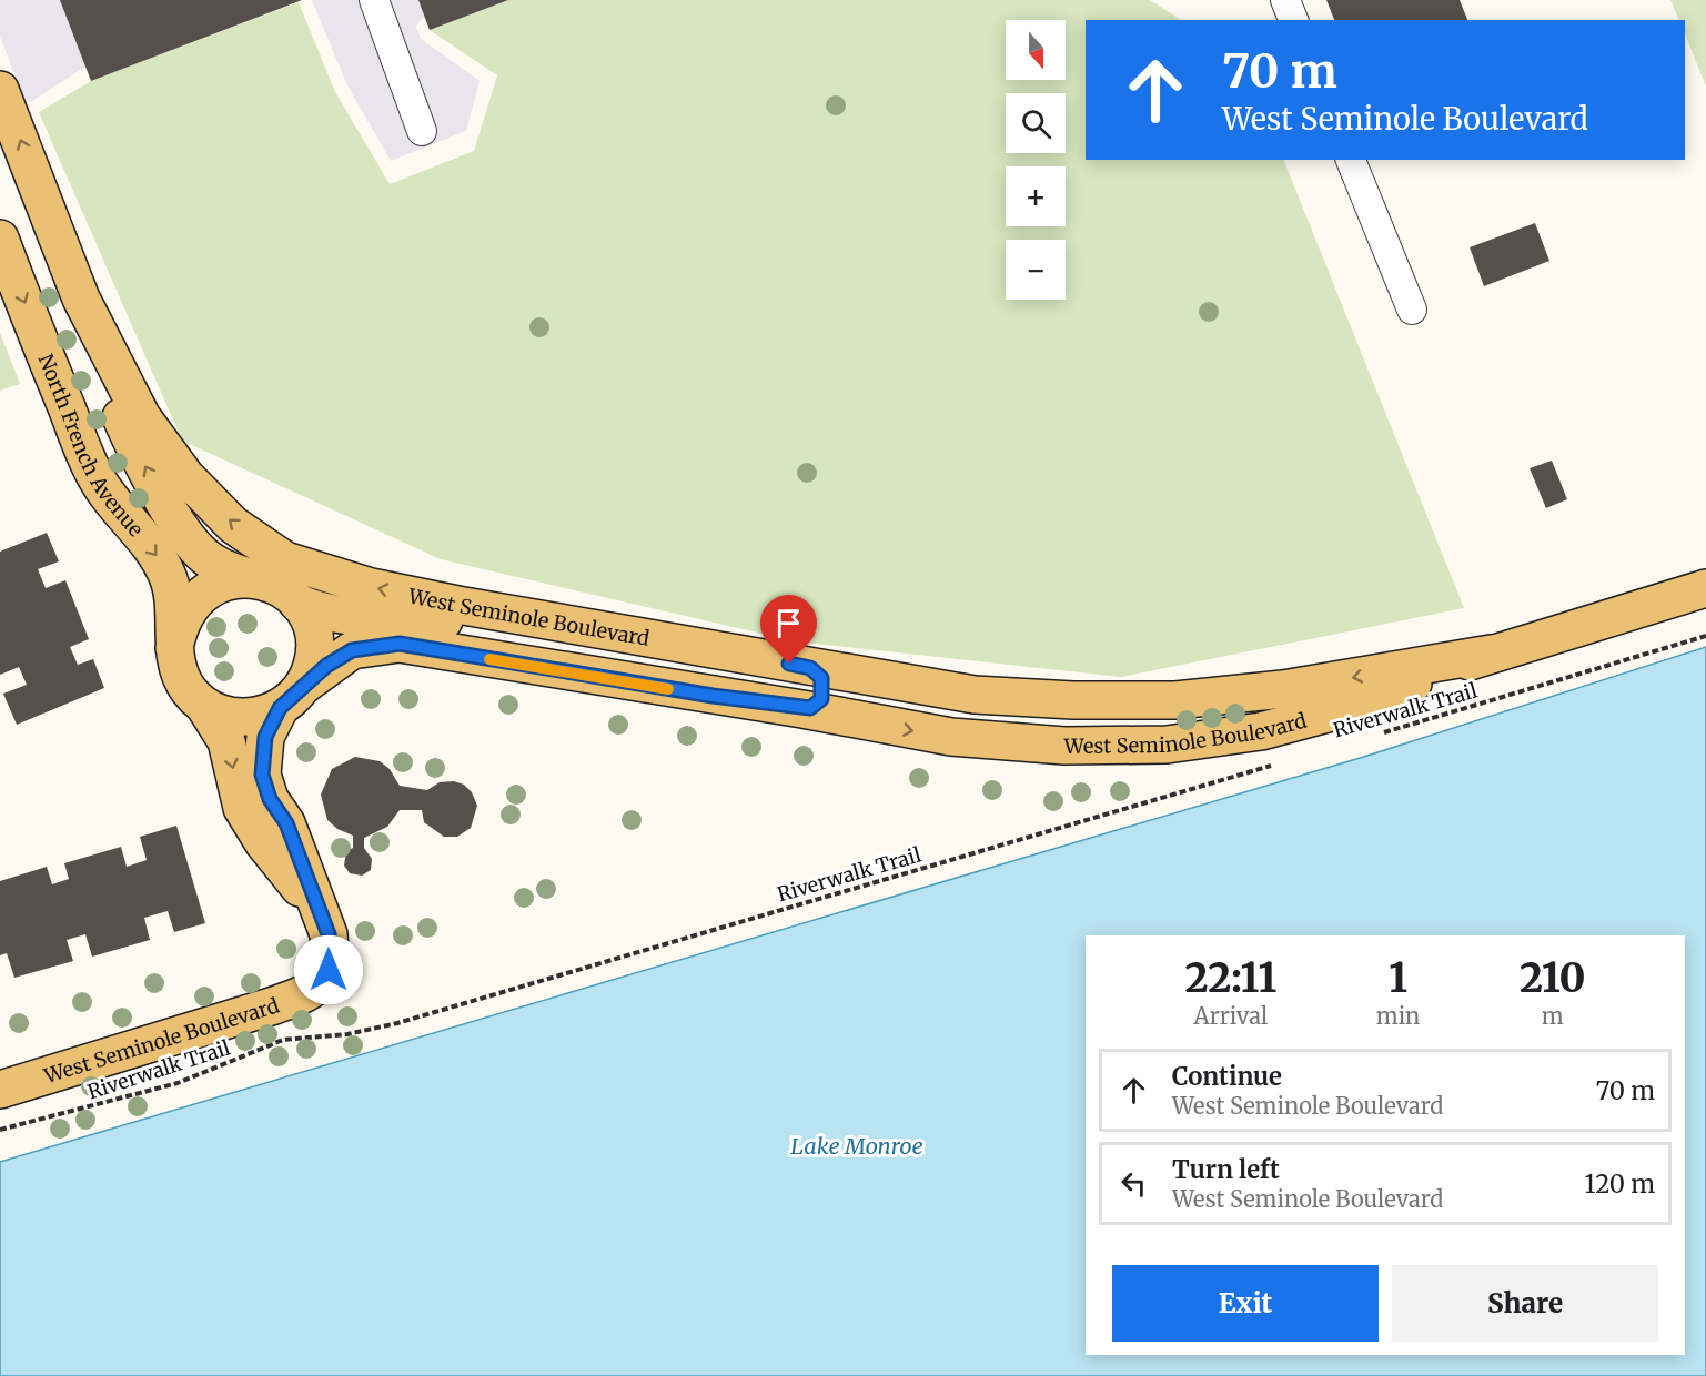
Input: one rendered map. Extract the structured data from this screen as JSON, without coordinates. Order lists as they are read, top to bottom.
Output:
{
  "streets": {
    "main road": ["North French Avenue", "West Seminole Boulevard"],
    "path": ["Riverwalk Trail"]
  },
  "crossings": [
    ["North French Avenue", "West Seminole Boulevard"]
  ],
  "water": ["Lake Monroe"],
  "north": "bottom",
  "page": {
    "map_buttons": ["+", "−"],
    "turn": ["70 m", "West Seminole Boulevard"],
    "eta": [
      "22:11",
      "Arrival",
      "1",
      "min",
      "210",
      "m"
    ],
    "list": [
      {
        "name": "Continue",
        "note": "West Seminole Boulevard",
        "value": "70 m"
      },
      {
        "name": "Turn left",
        "note": "West Seminole Boulevard",
        "value": "120 m"
      }
    ],
    "buttons": ["Exit", "Share"]
  }
}
